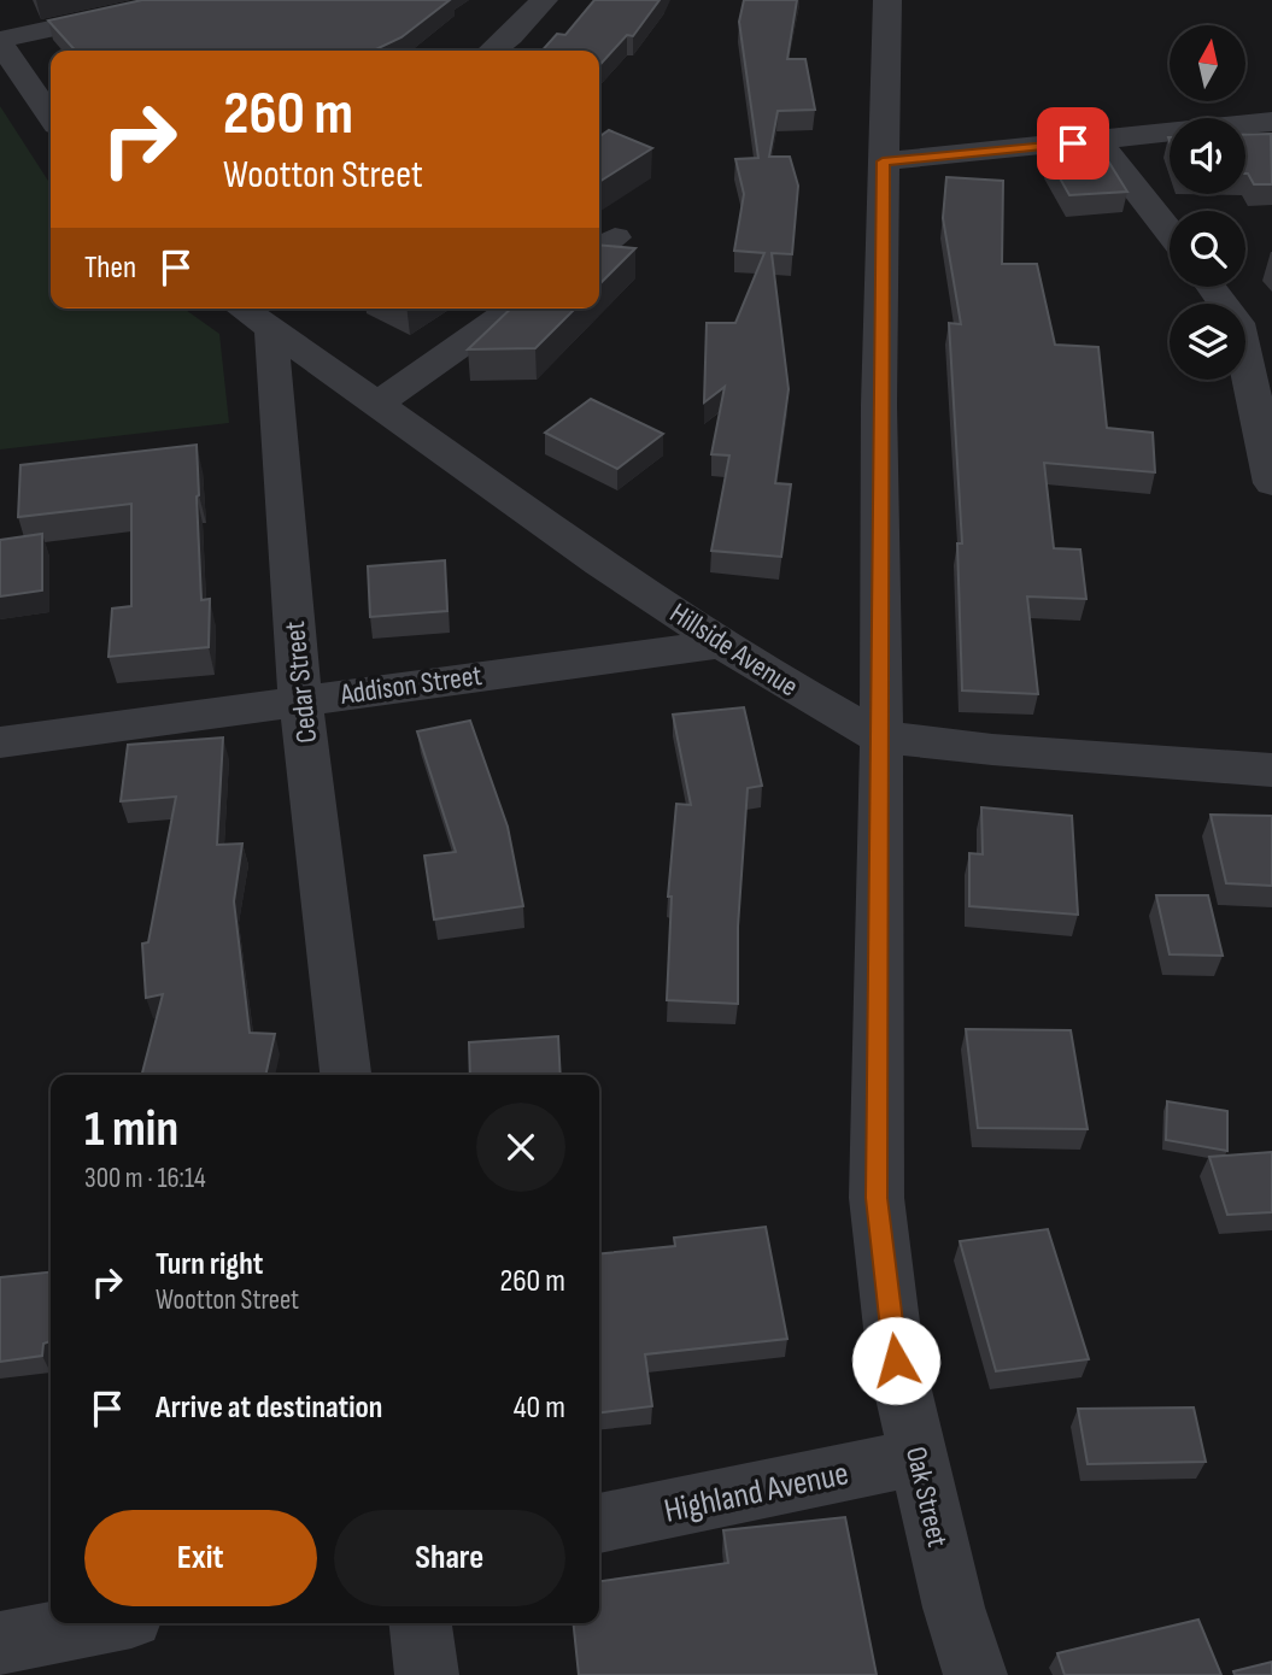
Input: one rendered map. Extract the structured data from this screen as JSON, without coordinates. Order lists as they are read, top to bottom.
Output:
{
  "streets": {
    "street": [
      "Hillside Avenue",
      "Cedar Street",
      "Addison Street",
      "Highland Avenue",
      "Oak Street"
    ]
  },
  "crossings": [
    ["Hillside Avenue", "Cedar Street"],
    ["Hillside Avenue", "Addison Street"],
    ["Hillside Avenue", "Oak Street"],
    ["Cedar Street", "Addison Street"],
    ["Highland Avenue", "Oak Street"]
  ],
  "north": "top",
  "page": {
    "turn": ["260 m", "Wootton Street"],
    "then": "Then",
    "heading": ["1 min", "300 m · 16:14"],
    "list": [
      {
        "name": "Turn right",
        "note": "Wootton Street",
        "value": "260 m"
      },
      {
        "name": "Arrive at destination",
        "value": "40 m"
      }
    ],
    "buttons": ["Exit", "Share"]
  }
}
